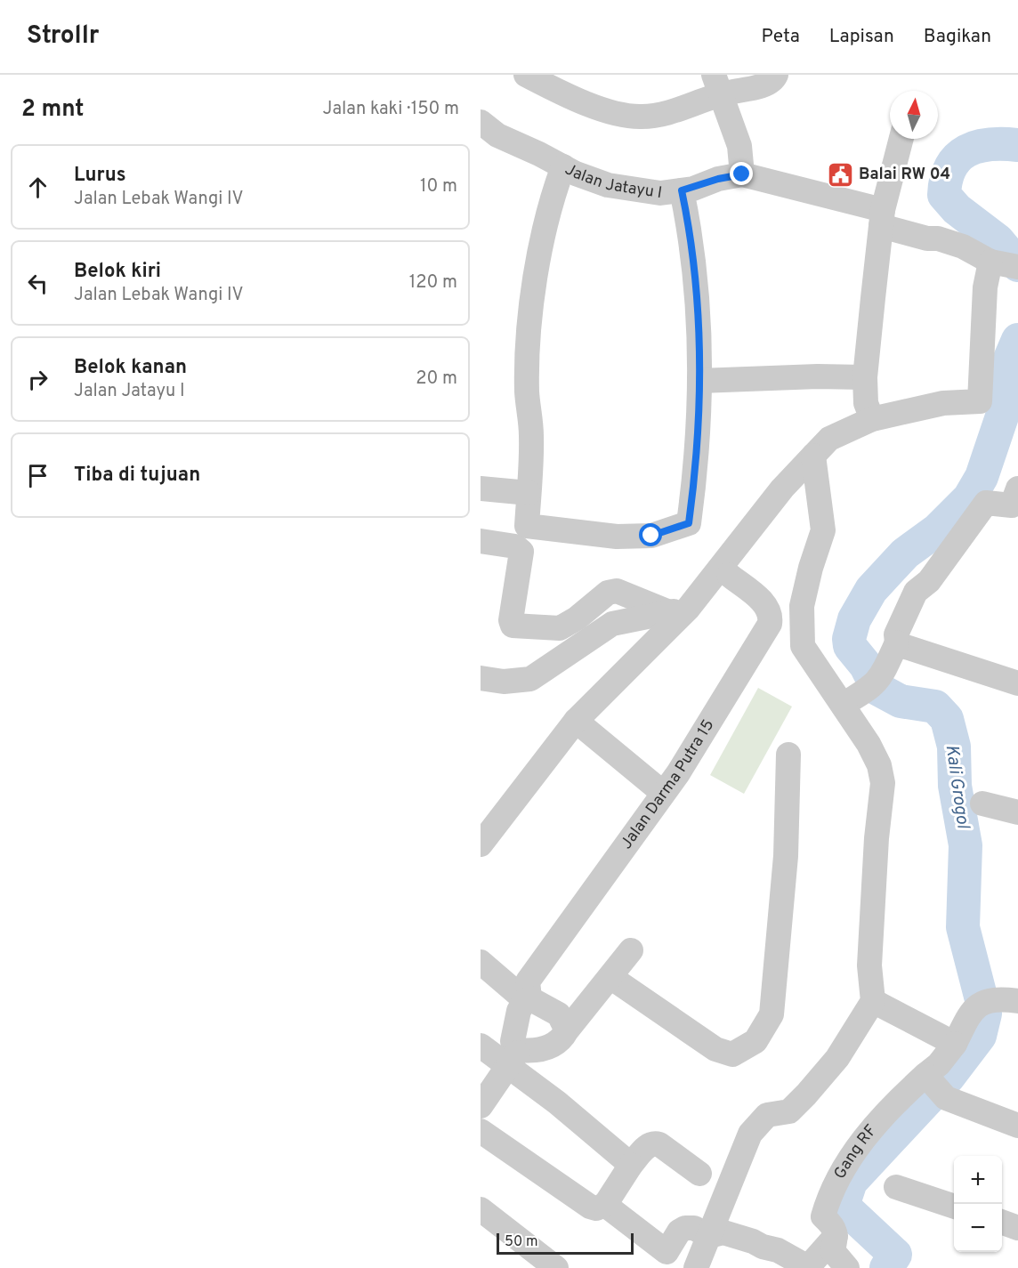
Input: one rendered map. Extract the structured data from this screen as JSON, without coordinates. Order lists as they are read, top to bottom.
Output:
{
  "streets": {
    "street": ["Jalan Jatayu I", "Jalan Darma Putra 15", "Gang RF"]
  },
  "water": ["Kali Grogol"],
  "places": {
    "public building": ["Balai RW 04"]
  },
  "scale_bar": "50 m",
  "north": "top",
  "page": {
    "header": "Strollr",
    "nav": ["Peta", "Lapisan", "Bagikan"],
    "heading": ["2 mnt", "Jalan kaki · 150 m"],
    "list": [
      ["Lurus", "Jalan Lebak Wangi IV", "10 m"],
      ["Belok kiri", "Jalan Lebak Wangi IV", "120 m"],
      ["Belok kanan", "Jalan Jatayu I", "20 m"],
      "Tiba di tujuan"
    ],
    "map_buttons": ["+", "−"],
    "scale": "50 m"
  }
}
